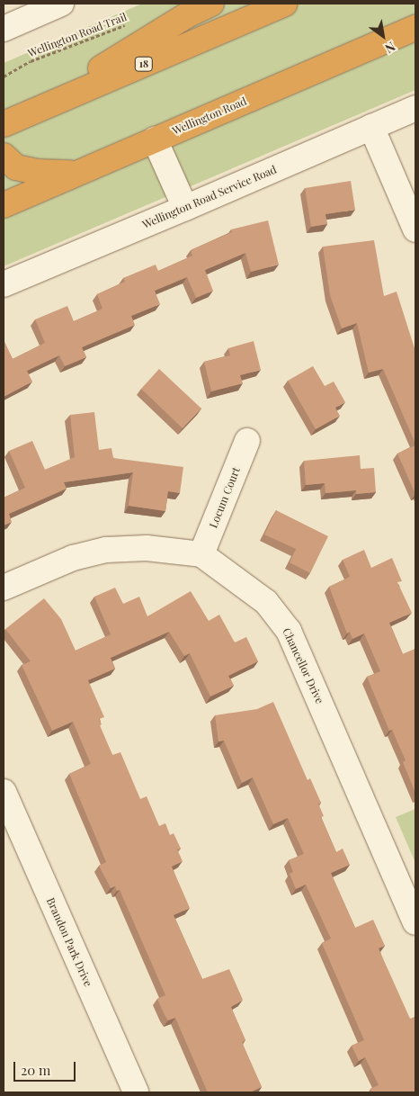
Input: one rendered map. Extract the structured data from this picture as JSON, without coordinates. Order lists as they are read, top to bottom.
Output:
{
  "streets": {
    "highway": ["18", "Wellington Road"],
    "street": [
      "Wellington Road Service Road",
      "Locum Court",
      "Chancellor Drive",
      "Brandon Park Drive"
    ],
    "path": ["Wellington Road Trail"]
  },
  "crossings": [
    ["Locum Court", "Chancellor Drive"]
  ],
  "scale_bar": "20 m",
  "north": "bottom right"
}
